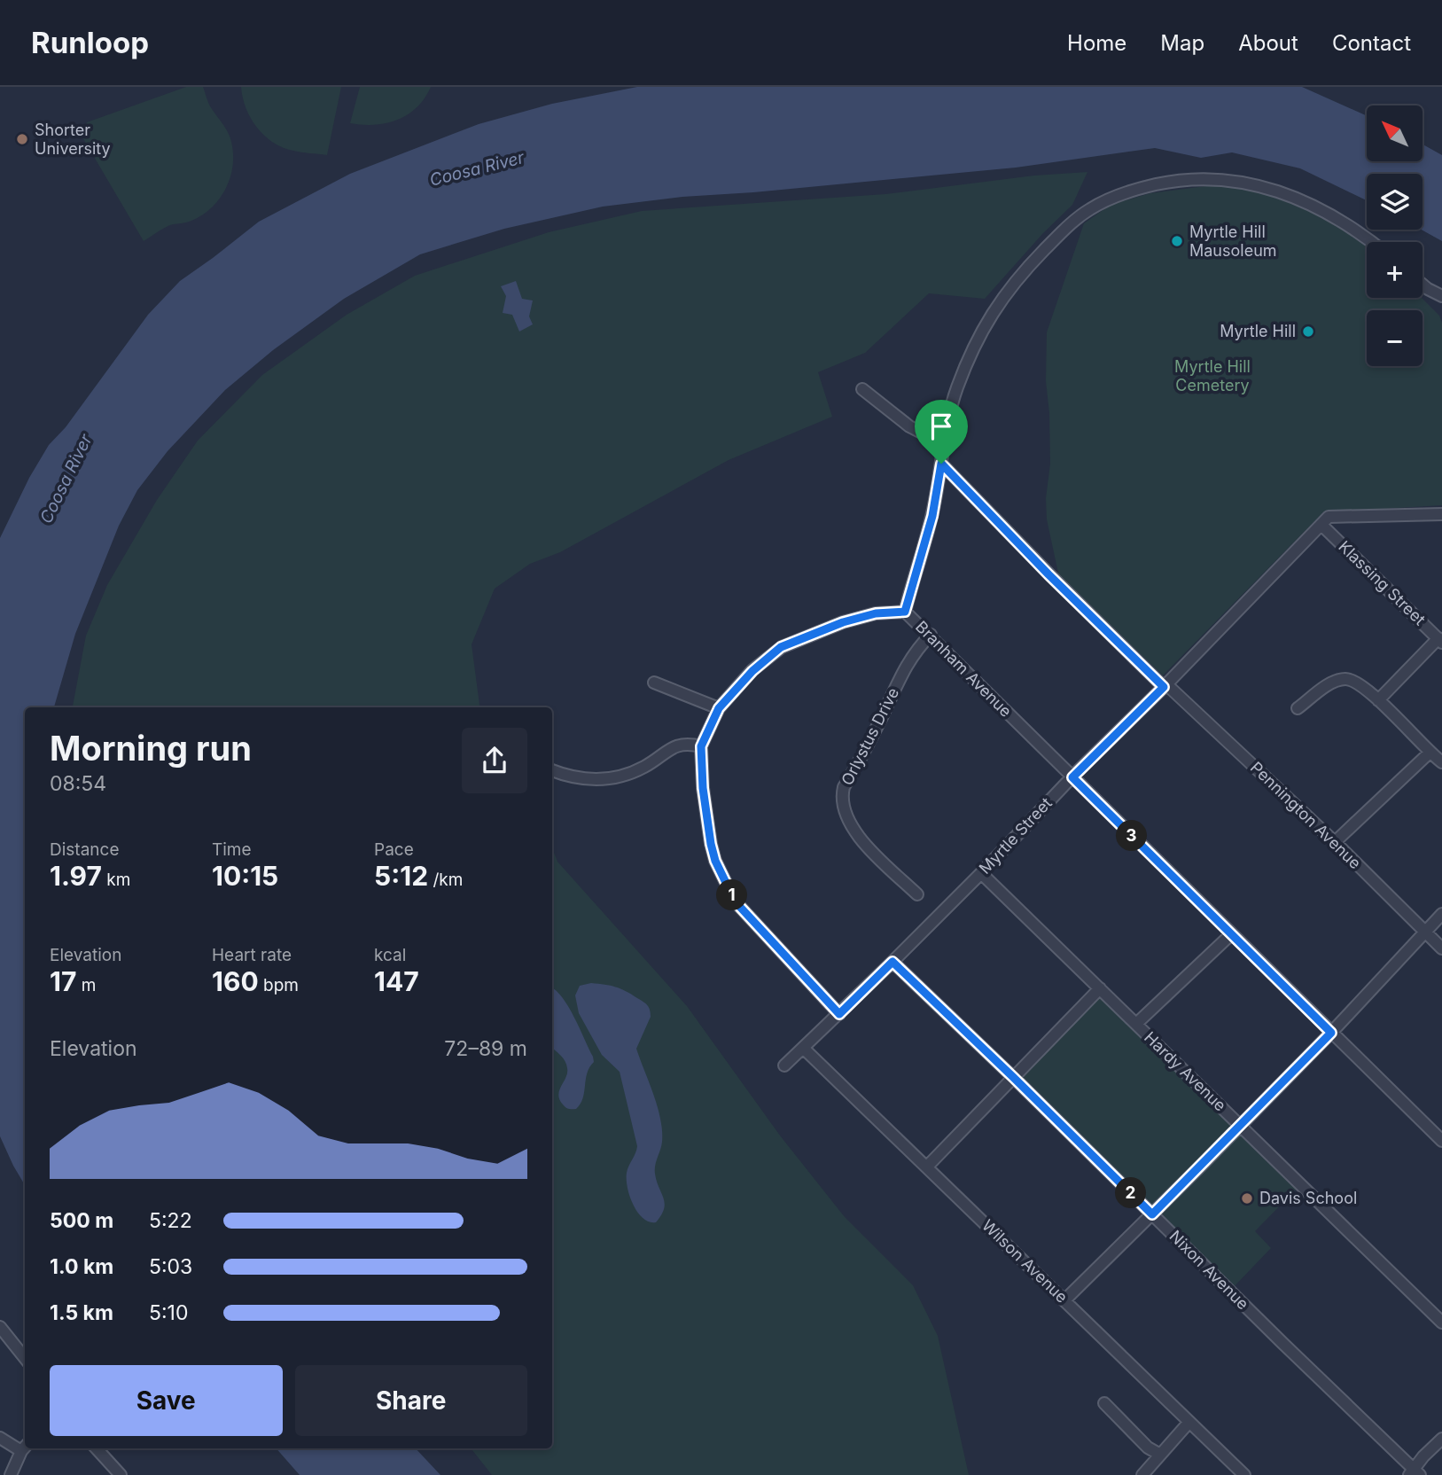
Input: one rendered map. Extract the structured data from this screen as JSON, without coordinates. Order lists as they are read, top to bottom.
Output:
{
  "streets": {
    "street": [
      "Klassing Street",
      "Branham Avenue",
      "Orlystus Drive",
      "Pennington Avenue",
      "Myrtle Street",
      "Hardy Avenue",
      "Wilson Avenue",
      "Nixon Avenue"
    ]
  },
  "crossings": [
    ["Klassing Street", "Myrtle Street"],
    ["Branham Avenue", "Orlystus Drive"],
    ["Branham Avenue", "Pennington Avenue"],
    ["Branham Avenue", "Myrtle Street"],
    ["Pennington Avenue", "Myrtle Street"],
    ["Myrtle Street", "Hardy Avenue"],
    ["Myrtle Street", "Wilson Avenue"],
    ["Myrtle Street", "Nixon Avenue"]
  ],
  "water": ["Coosa River"],
  "parks": ["Myrtle Hill Cemetery"],
  "places": [
    "Shorter University",
    "Myrtle Hill Mausoleum",
    "Myrtle Hill",
    "Davis School"
  ],
  "north": "top left",
  "page": {
    "header": "Runloop",
    "nav": [
      "Home",
      "Map",
      "About",
      "Contact"
    ],
    "map_buttons": ["+", "−"],
    "heading": ["Morning run", "08:54"],
    "stats": [
      ["Distance", "1.97 km"],
      ["Time", "10:15"],
      ["Pace", "5:12 /km"],
      ["Elevation", "17 m"],
      ["Heart rate", "160 bpm"],
      ["kcal", "147"]
    ],
    "pins": ["3", "1", "2"],
    "chart": ["Elevation", "72–89 m"],
    "list": [
      {
        "name": "500 m",
        "note": "5:22"
      },
      {
        "name": "1.0 km",
        "note": "5:03"
      },
      {
        "name": "1.5 km",
        "note": "5:10"
      }
    ],
    "buttons": ["Save", "Share"]
  }
}
